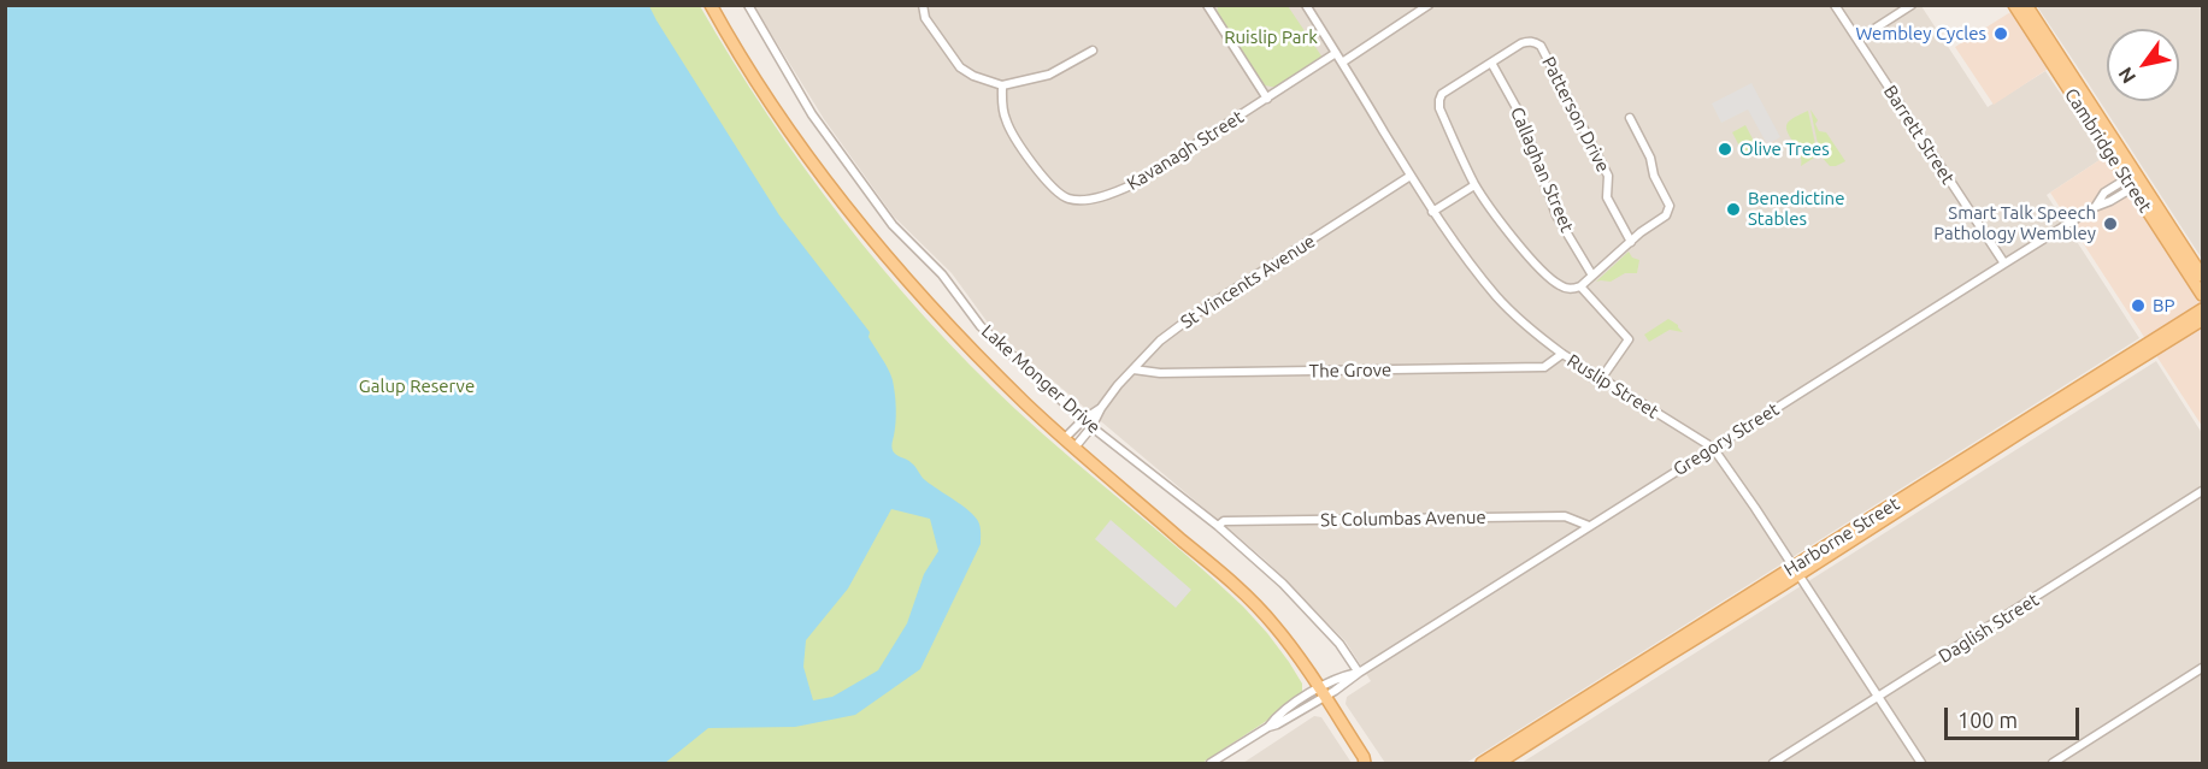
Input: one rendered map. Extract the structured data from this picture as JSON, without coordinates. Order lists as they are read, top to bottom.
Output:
{
  "streets": {
    "main road": ["Cambridge Street", "Lake Monger Drive", "Harborne Street"],
    "street": [
      "Patterson Drive",
      "Barrett Street",
      "Kavanagh Street",
      "Callaghan Street",
      "St Vincents Avenue",
      "The Grove",
      "Ruslip Street",
      "Gregory Street",
      "St Columbas Avenue",
      "Daglish Street"
    ]
  },
  "crossings": [
    ["Patterson Drive", "Callaghan Street"],
    ["Barrett Street", "Gregory Street"],
    ["Kavanagh Street", "Ruslip Street"],
    ["Cambridge Street", "Gregory Street"],
    ["St Vincents Avenue", "The Grove"],
    ["St Vincents Avenue", "Lake Monger Drive"],
    ["St Vincents Avenue", "Ruslip Street"],
    ["The Grove", "Ruslip Street"],
    ["Lake Monger Drive", "Gregory Street"],
    ["Lake Monger Drive", "St Columbas Avenue"],
    ["Ruslip Street", "Gregory Street"],
    ["Ruslip Street", "Harborne Street"],
    ["Ruslip Street", "Daglish Street"],
    ["Gregory Street", "St Columbas Avenue"]
  ],
  "parks": ["Ruislip Park", "Galup Reserve"],
  "places": [
    "Wembley Cycles",
    "Olive Trees",
    "Benedictine Stables",
    "Smart Talk Speech Pathology Wembley",
    "BP"
  ],
  "scale_bar": "100 m",
  "north": "bottom left"
}
